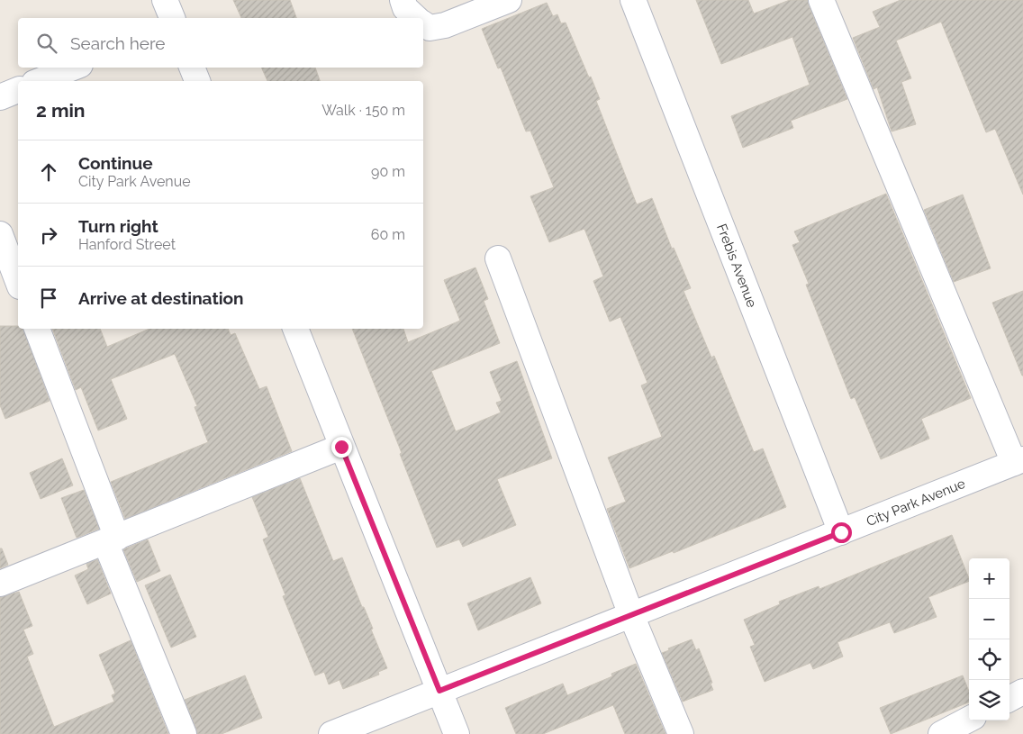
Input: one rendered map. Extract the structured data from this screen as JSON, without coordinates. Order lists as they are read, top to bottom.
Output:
{
  "streets": {
    "street": ["Frebis Avenue", "City Park Avenue"]
  },
  "crossings": [
    ["Frebis Avenue", "City Park Avenue"]
  ],
  "page": {
    "search": "Search here",
    "heading": ["2 min", "Walk · 150 m"],
    "list": [
      ["Continue", "City Park Avenue", "90 m"],
      ["Turn right", "Hanford Street", "60 m"],
      "Arrive at destination"
    ],
    "map_buttons": ["+", "−"]
  }
}
